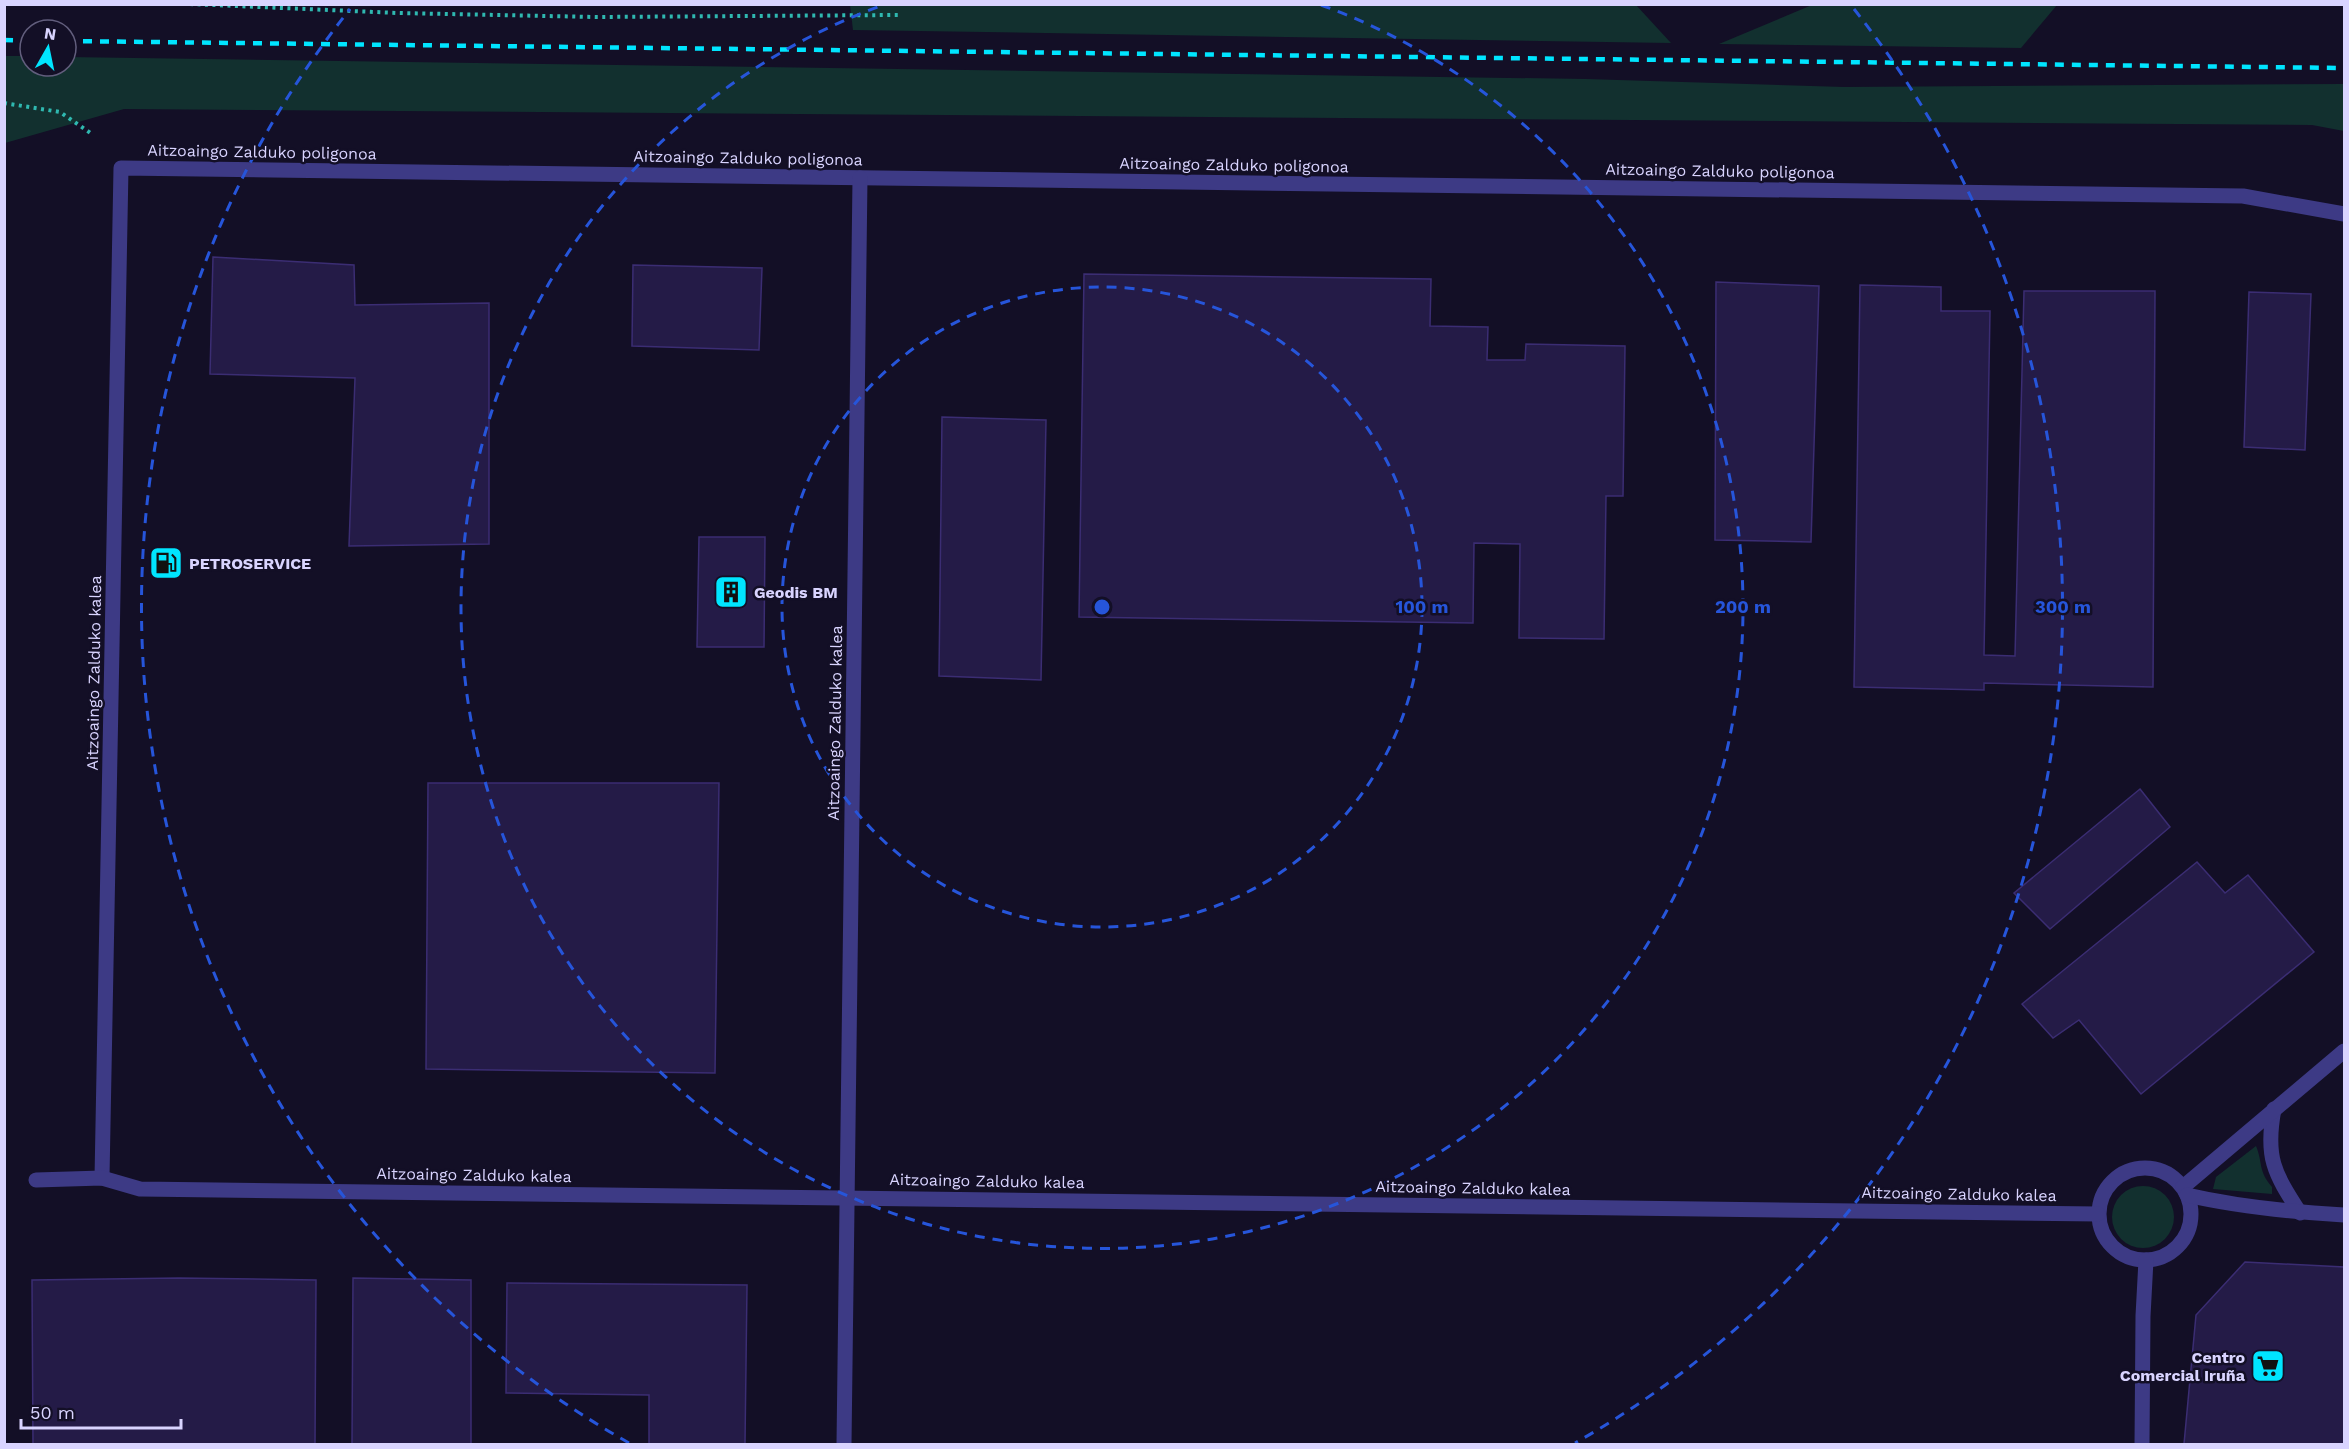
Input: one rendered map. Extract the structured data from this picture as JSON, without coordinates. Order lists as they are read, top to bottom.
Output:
{
  "streets": {
    "street": ["Aitzoaingo Zalduko poligonoa", "Aitzoaingo Zalduko kalea"]
  },
  "crossings": [
    ["Aitzoaingo Zalduko poligonoa", "Aitzoaingo Zalduko kalea"]
  ],
  "places": {
    "fuel station": ["PETROSERVICE"],
    "building": ["Geodis BM"],
    "supermarket": ["Centro Comercial Iruña"]
  },
  "scale_bar": "50 m",
  "north": "top",
  "rings": ["100 m", "200 m", "300 m"]
}
